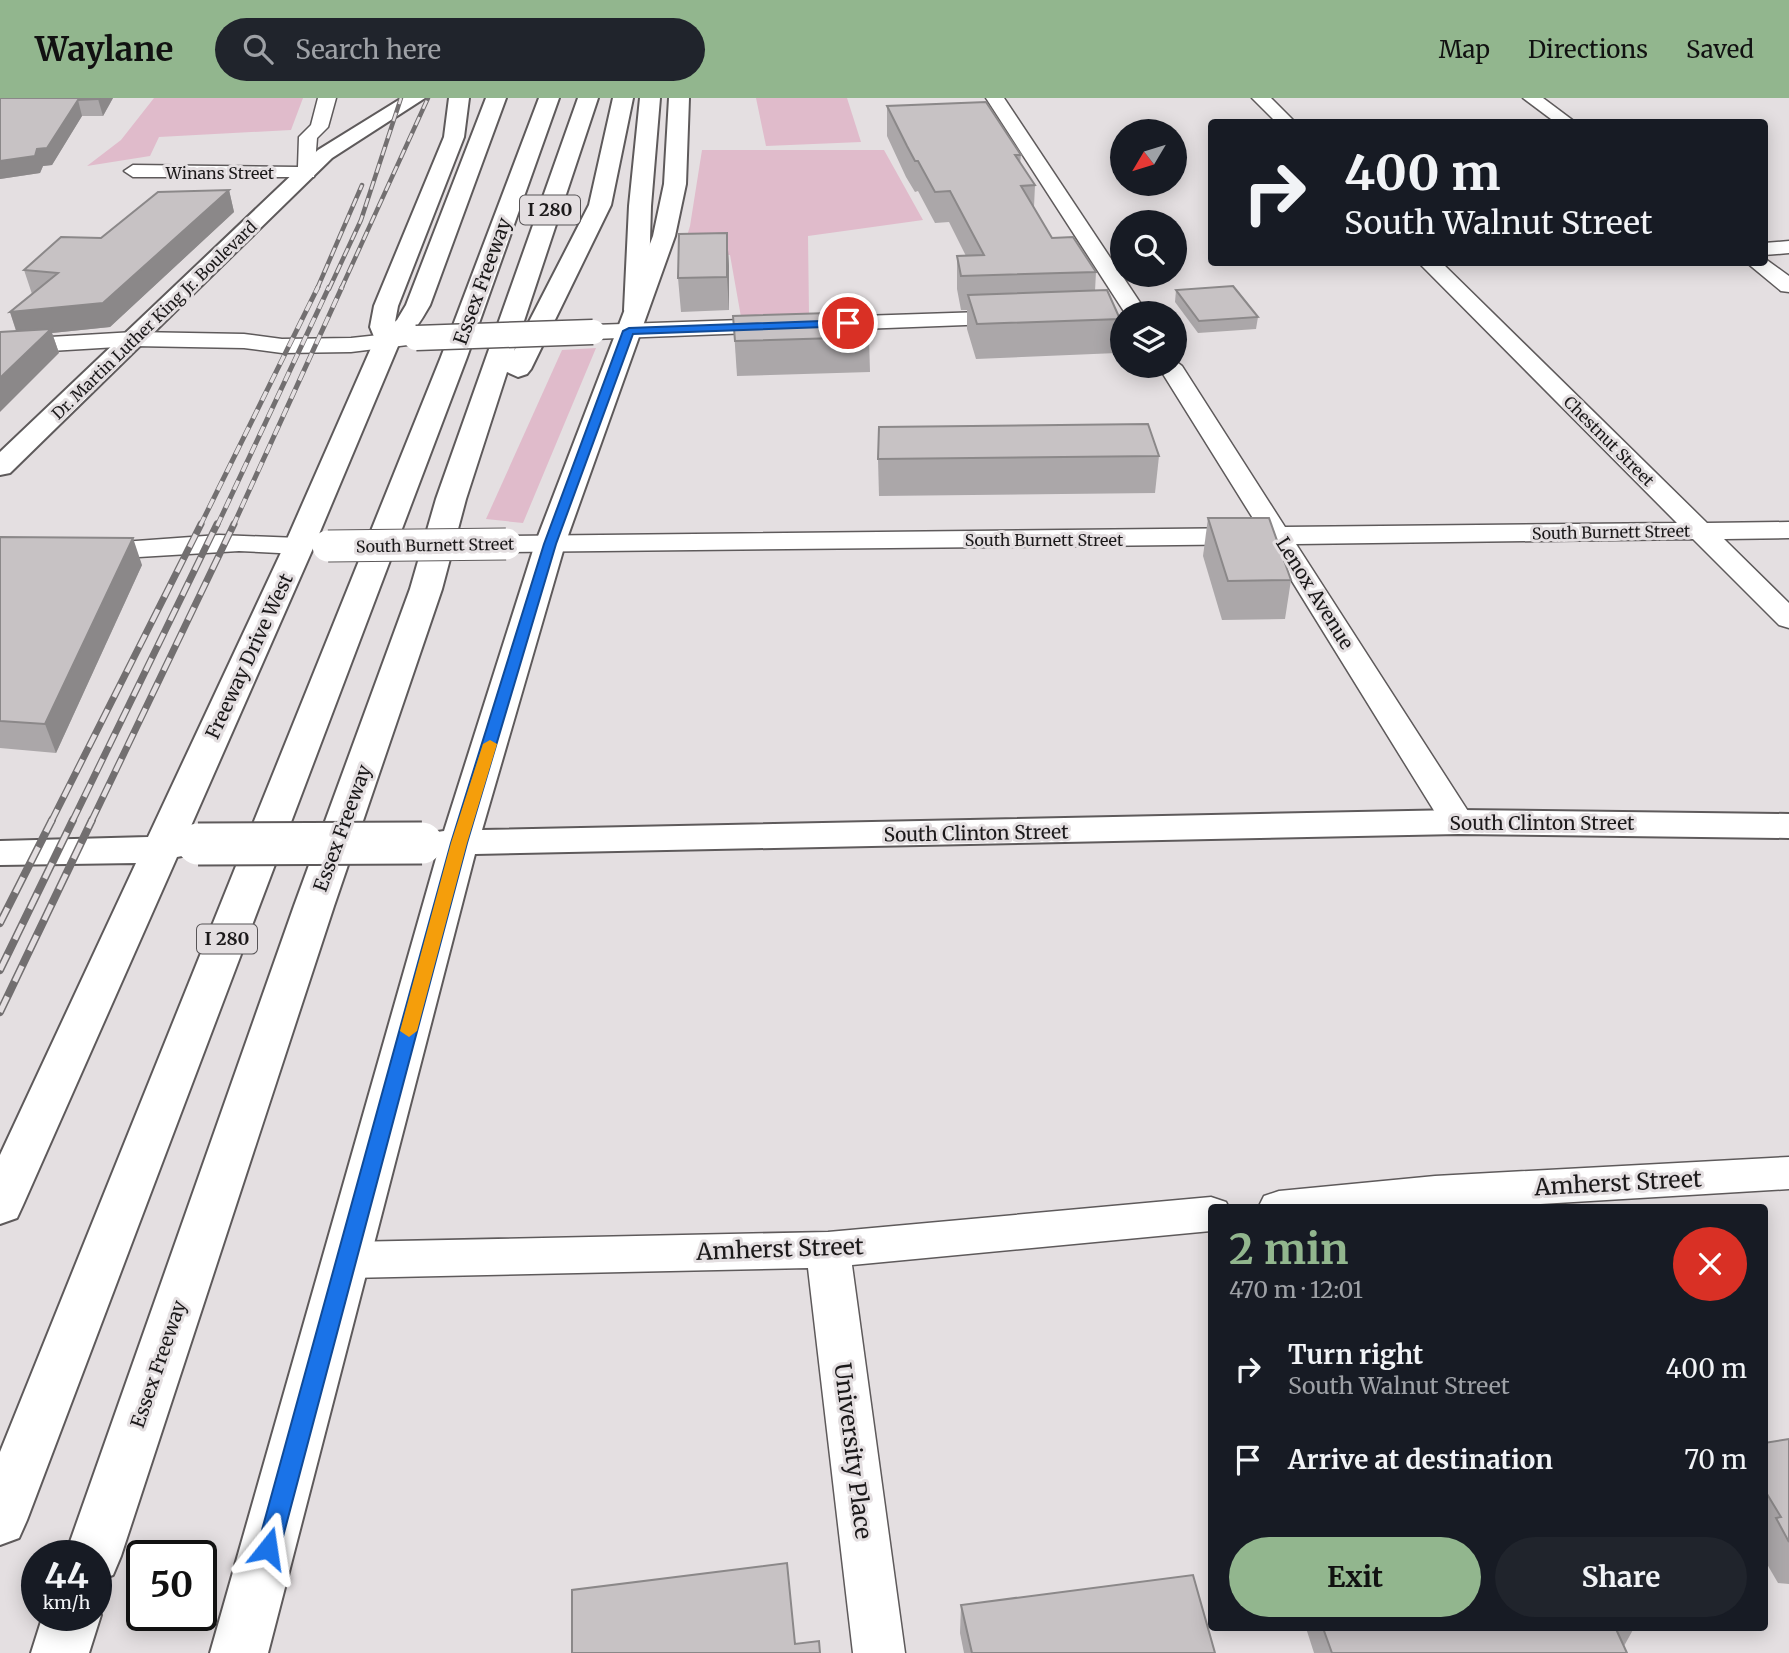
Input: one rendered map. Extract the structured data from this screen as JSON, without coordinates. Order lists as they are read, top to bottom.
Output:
{
  "streets": {
    "main road": [
      "I 280",
      "Essex Freeway",
      "Dr. Martin Luther King Jr. Boulevard",
      "Freeway Drive West",
      "South Clinton Street"
    ],
    "street": [
      "Winans Street",
      "Chestnut Street",
      "South Burnett Street",
      "Lenox Avenue",
      "Amherst Street",
      "University Place"
    ]
  },
  "crossings": [
    ["Winans Street", "Dr. Martin Luther King Jr. Boulevard"],
    ["Chestnut Street", "South Burnett Street"],
    ["South Burnett Street", "Lenox Avenue"],
    ["South Burnett Street", "Freeway Drive West"],
    ["Lenox Avenue", "South Clinton Street"],
    ["Freeway Drive West", "South Clinton Street"],
    ["Amherst Street", "University Place"]
  ],
  "north": "bottom left",
  "page": {
    "header": "Waylane",
    "search": "Search here",
    "nav": ["Map", "Directions", "Saved"],
    "turn": ["400 m", "South Walnut Street"],
    "heading": ["2 min", "470 m · 12:01"],
    "list": [
      {
        "name": "Turn right",
        "note": "South Walnut Street",
        "value": "400 m"
      },
      {
        "name": "Arrive at destination",
        "value": "70 m"
      }
    ],
    "buttons": ["Exit", "Share"],
    "speed": "44 km/h",
    "limit": "50"
  }
}
